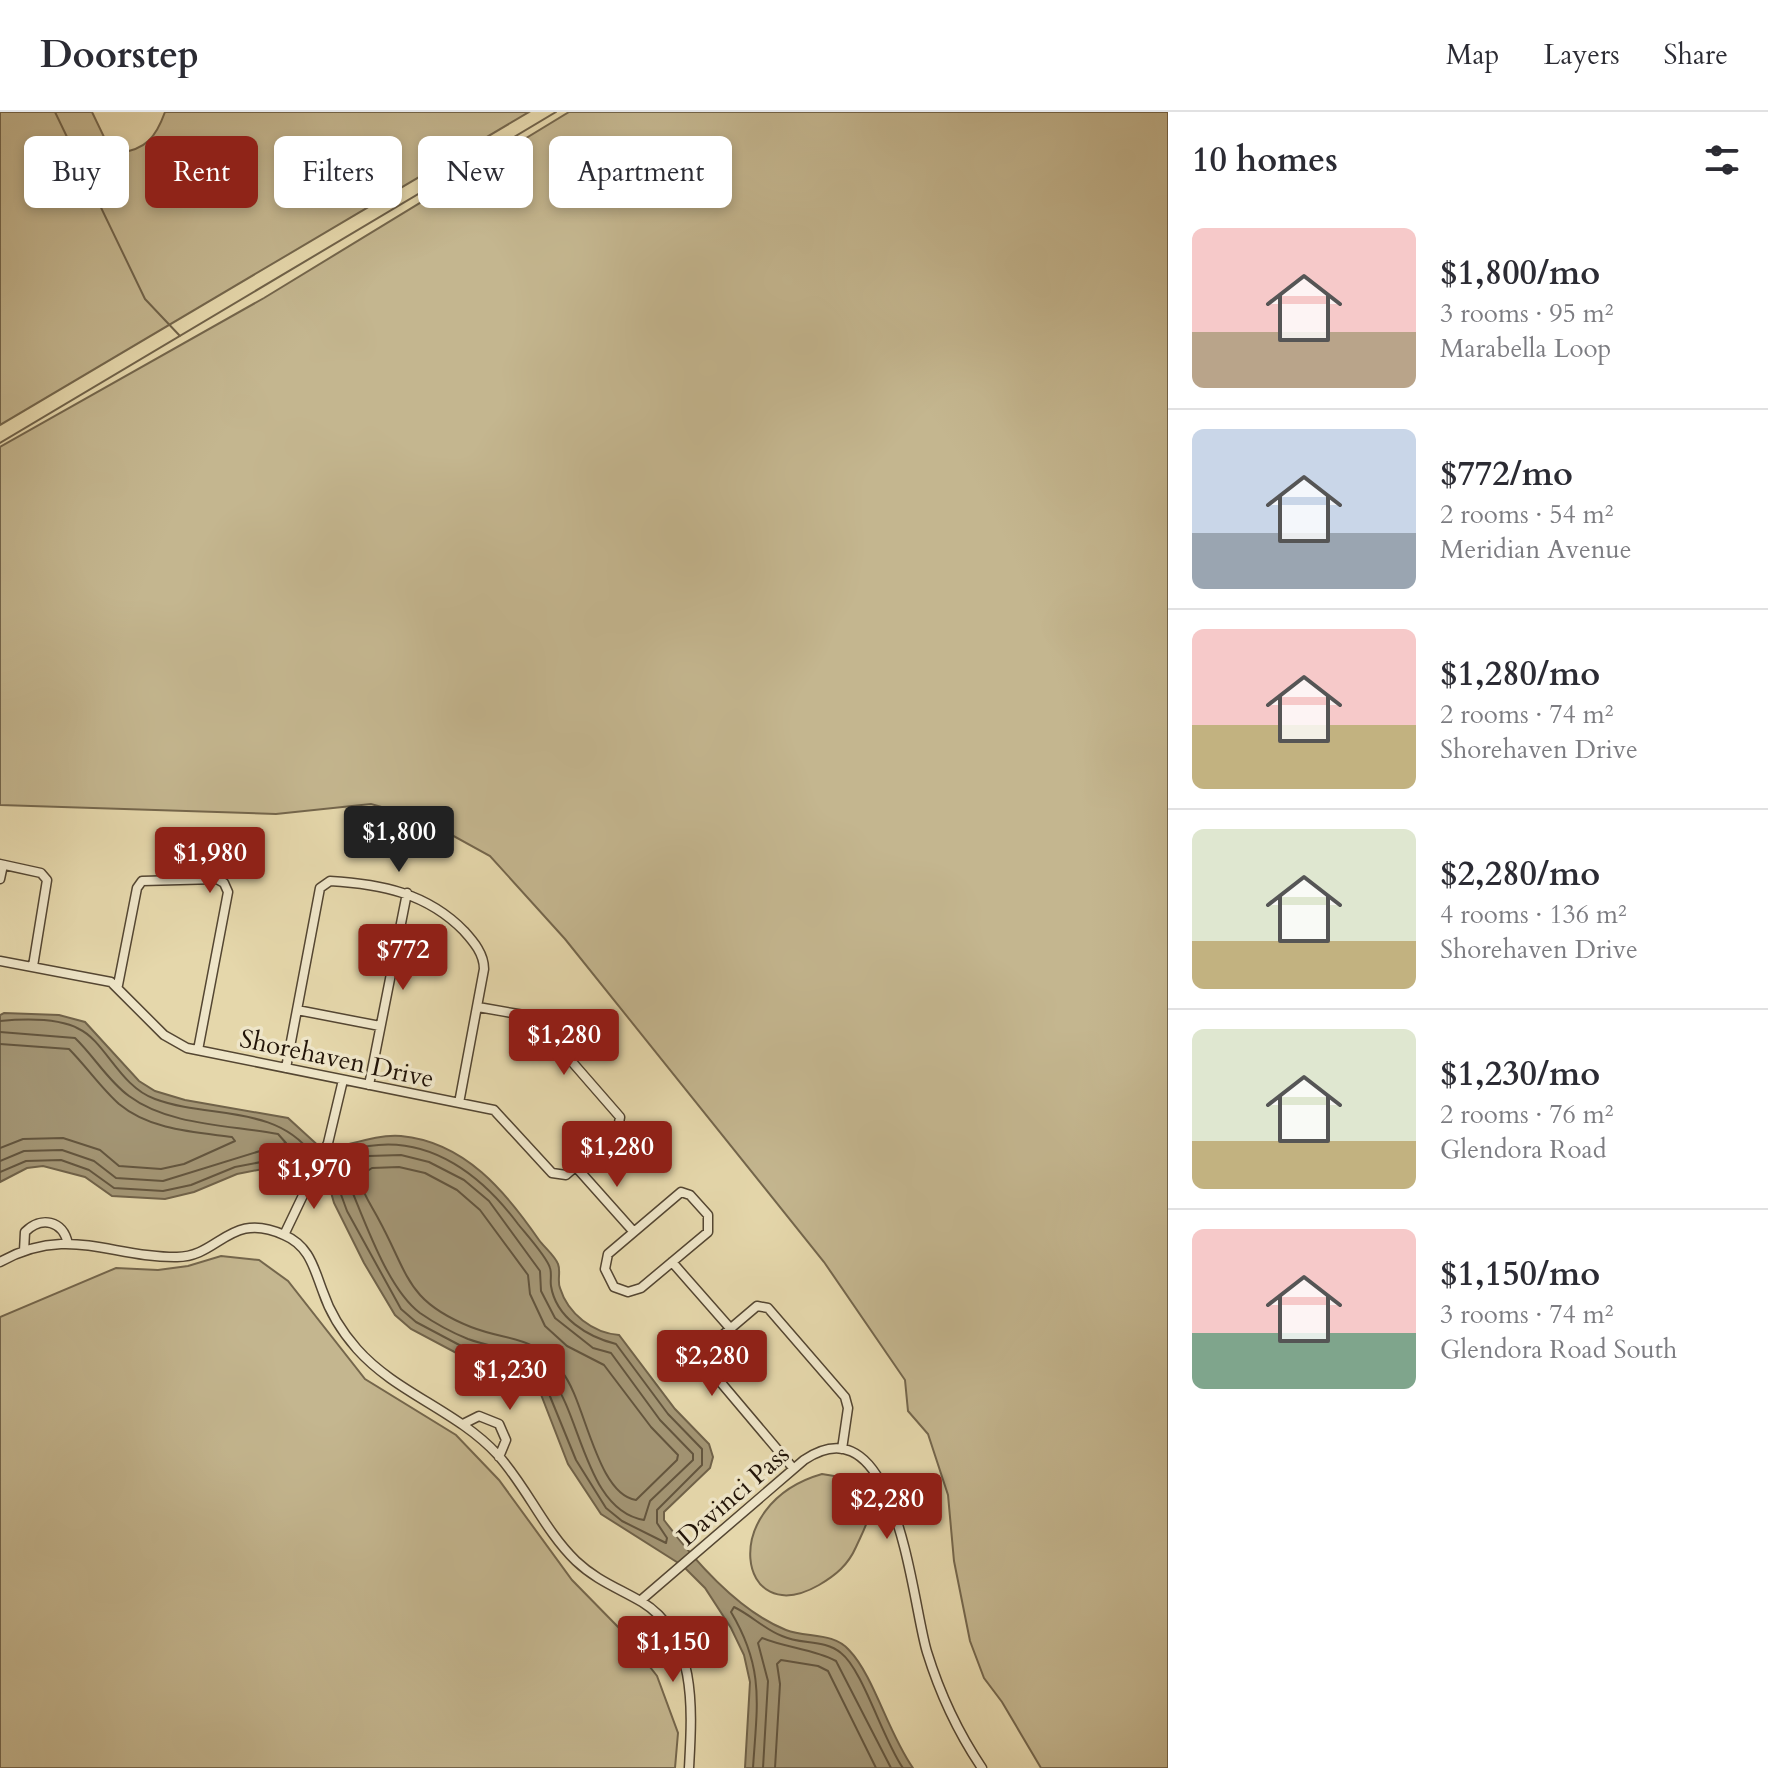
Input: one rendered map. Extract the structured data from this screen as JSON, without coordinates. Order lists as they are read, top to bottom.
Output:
{
  "streets": {
    "street": ["Shorehaven Drive", "Davinci Pass"]
  },
  "page": {
    "header": "Doorstep",
    "nav": ["Map", "Layers", "Share"],
    "heading": "10 homes",
    "chip": [
      "Buy",
      "Rent",
      "Filters",
      "New",
      "Apartment"
    ],
    "list": [
      {
        "name": "$1,800/mo",
        "note": "3 rooms · 95 m² · Marabella Loop"
      },
      {
        "name": "$772/mo",
        "note": "2 rooms · 54 m² · Meridian Avenue"
      },
      {
        "name": "$1,280/mo",
        "note": "2 rooms · 74 m² · Shorehaven Drive"
      },
      {
        "name": "$2,280/mo",
        "note": "4 rooms · 136 m² · Shorehaven Drive"
      },
      {
        "name": "$1,230/mo",
        "note": "2 rooms · 76 m² · Glendora Road"
      },
      {
        "name": "$1,150/mo",
        "note": "3 rooms · 74 m² · Glendora Road South"
      }
    ],
    "price": [
      "$1,800",
      "$1,980",
      "$772",
      "$1,280",
      "$1,280",
      "$1,970",
      "$2,280",
      "$1,230",
      "$2,280",
      "$1,150"
    ]
  }
}
